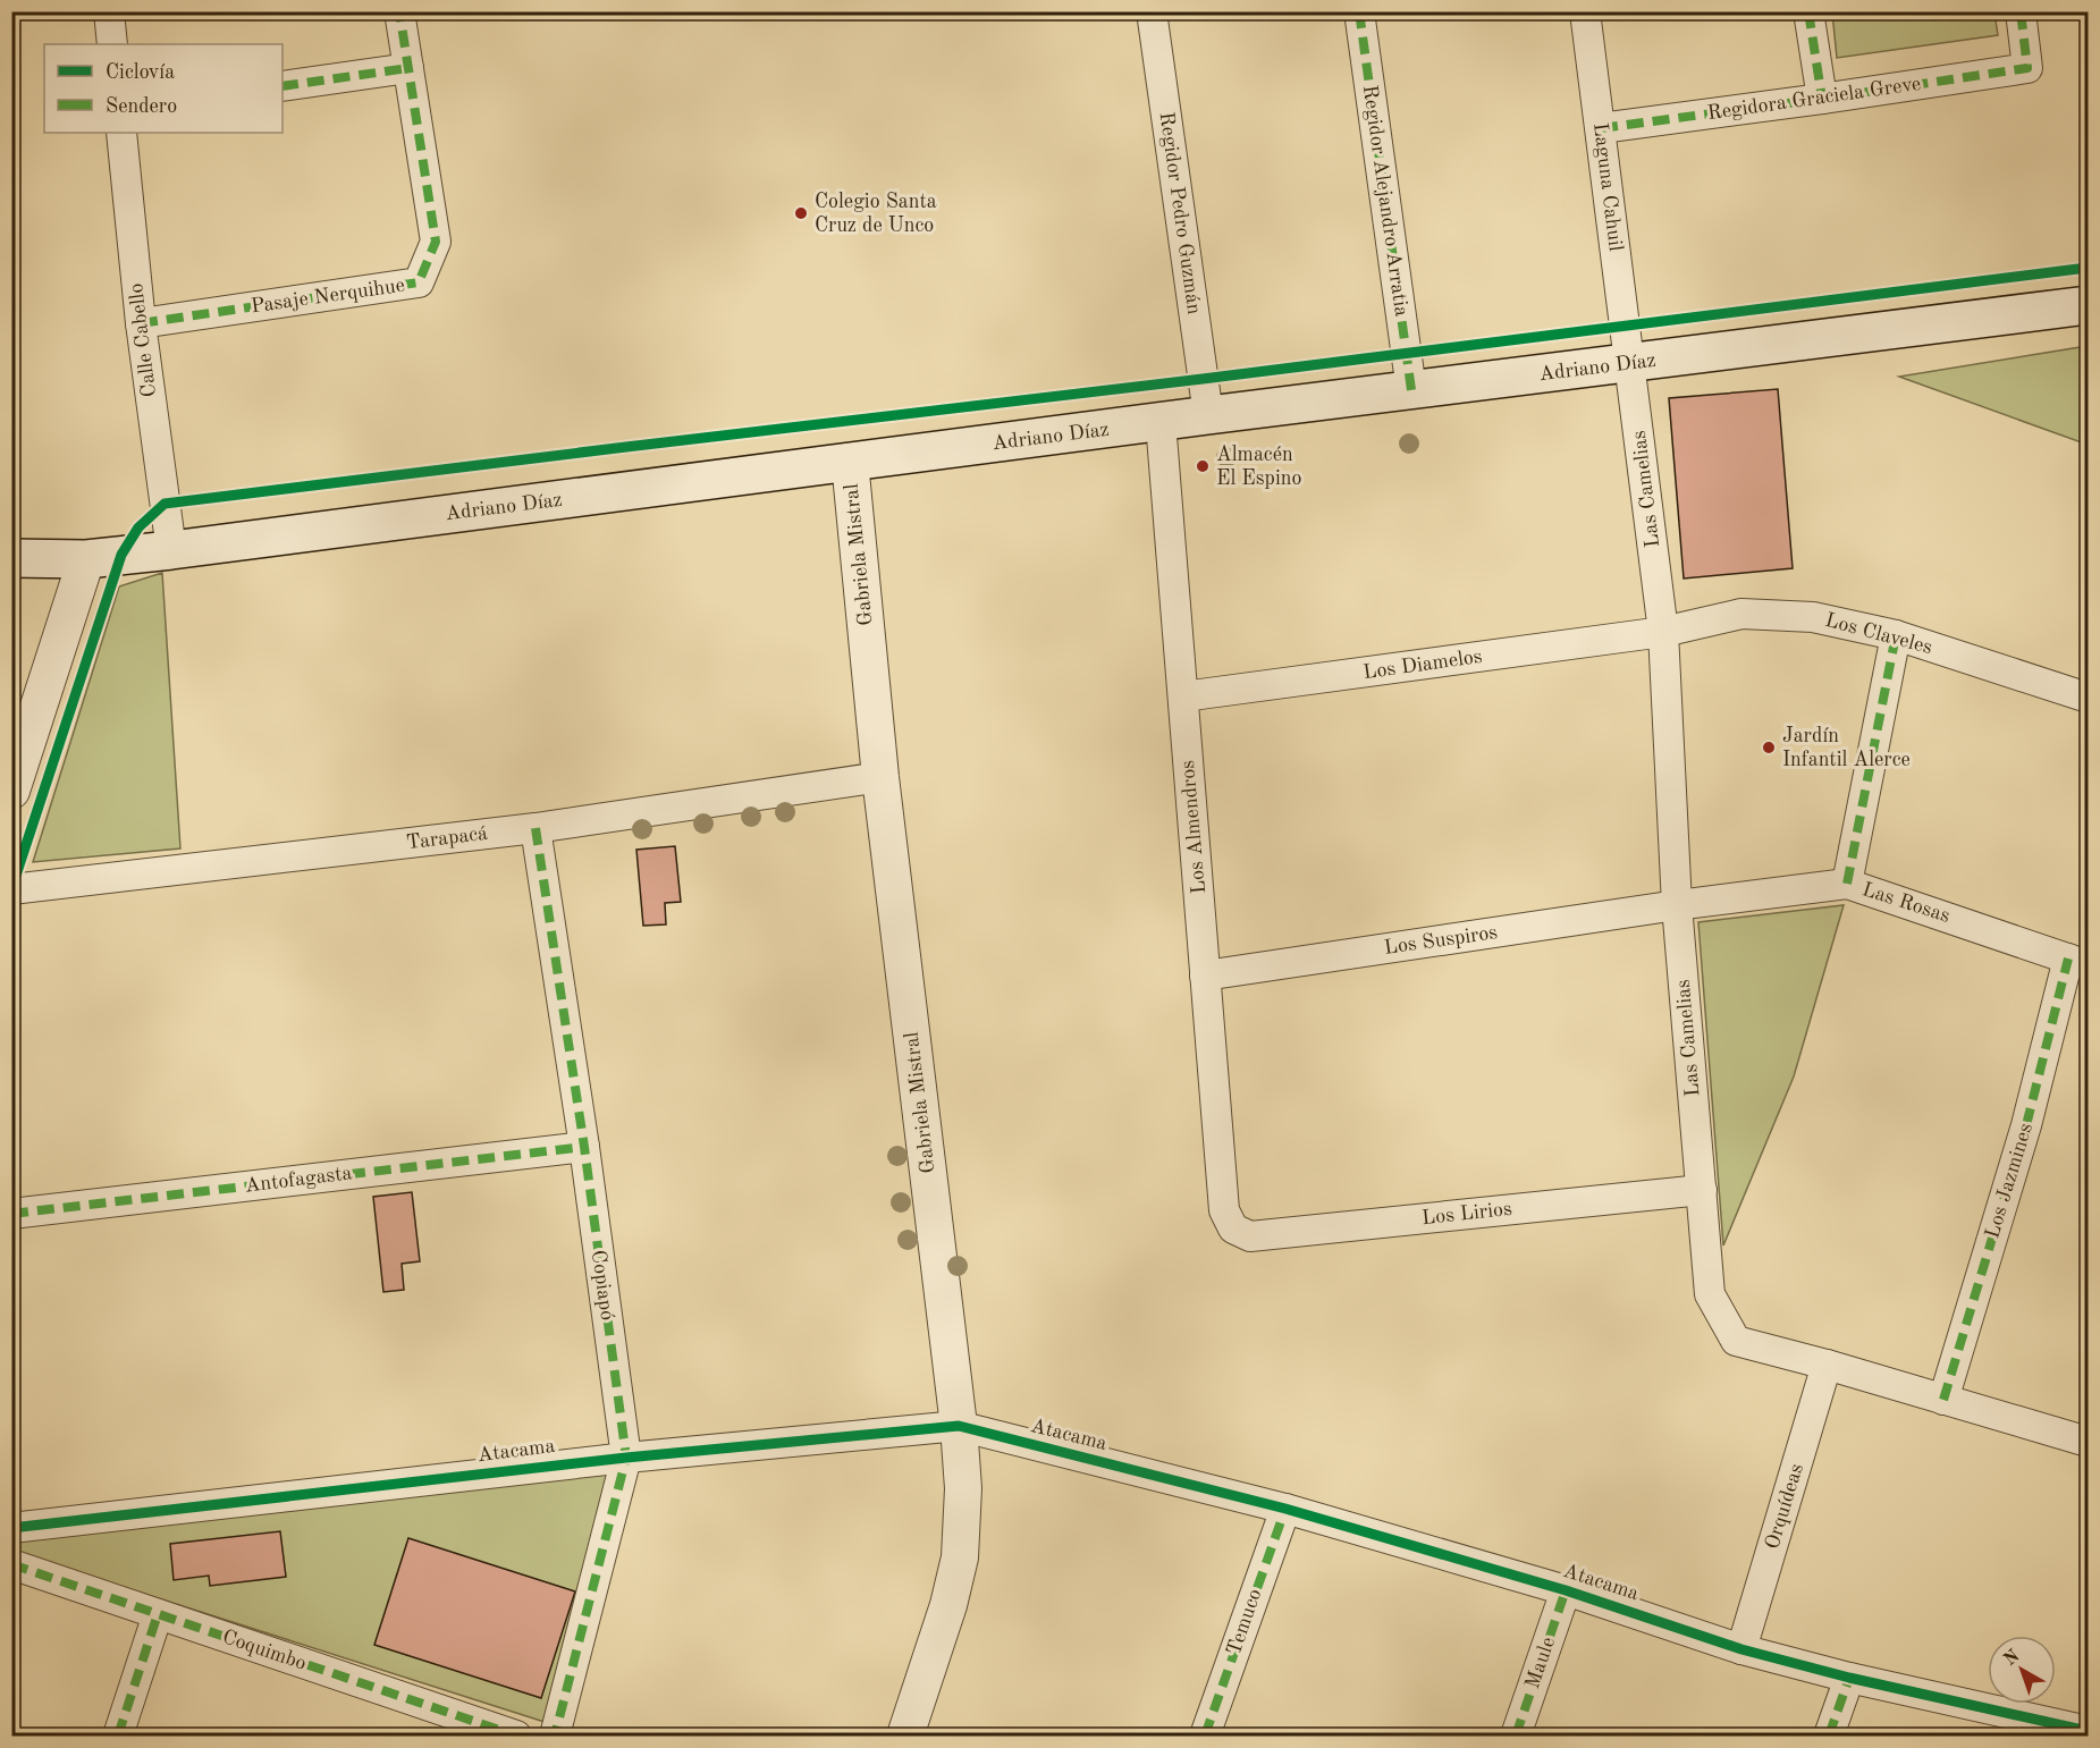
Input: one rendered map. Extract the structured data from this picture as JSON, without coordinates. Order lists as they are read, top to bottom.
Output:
{
  "streets": {
    "main road": ["Adriano Díaz"],
    "street": [
      "Regidora Graciela Greve",
      "Laguna Cahuil",
      "Regidor Alejandro Arratia",
      "Regidor Pedro Guzmán",
      "Pasaje Nerquihue",
      "Calle Cabello",
      "Las Camelias",
      "Gabriela Mistral",
      "Los Claveles",
      "Los Diamelos",
      "Los Almendros",
      "Tarapacá",
      "Las Rosas",
      "Los Suspiros",
      "Antofagasta",
      "Los Jazmines",
      "Los Lirios",
      "Copiapó",
      "Atacama",
      "Orquídeas",
      "Temuco",
      "Coquimbo",
      "Maule"
    ]
  },
  "crossings": [
    ["Regidora Graciela Greve", "Laguna Cahuil"],
    ["Laguna Cahuil", "Adriano Díaz"],
    ["Laguna Cahuil", "Las Camelias"],
    ["Regidor Alejandro Arratia", "Adriano Díaz"],
    ["Regidor Pedro Guzmán", "Adriano Díaz"],
    ["Pasaje Nerquihue", "Calle Cabello"],
    ["Calle Cabello", "Adriano Díaz"],
    ["Adriano Díaz", "Las Camelias"],
    ["Adriano Díaz", "Gabriela Mistral"],
    ["Adriano Díaz", "Los Almendros"],
    ["Las Camelias", "Los Claveles"],
    ["Las Camelias", "Los Diamelos"],
    ["Las Camelias", "Las Rosas"],
    ["Las Camelias", "Los Suspiros"],
    ["Las Camelias", "Los Jazmines"],
    ["Las Camelias", "Los Lirios"],
    ["Las Camelias", "Orquídeas"],
    ["Gabriela Mistral", "Tarapacá"],
    ["Gabriela Mistral", "Atacama"],
    ["Los Claveles", "Los Diamelos"],
    ["Los Diamelos", "Los Almendros"],
    ["Los Almendros", "Los Suspiros"],
    ["Los Almendros", "Los Lirios"],
    ["Tarapacá", "Copiapó"],
    ["Las Rosas", "Los Suspiros"],
    ["Las Rosas", "Los Jazmines"],
    ["Antofagasta", "Copiapó"],
    ["Copiapó", "Atacama"],
    ["Atacama", "Orquídeas"],
    ["Atacama", "Temuco"],
    ["Atacama", "Maule"]
  ],
  "places": ["Colegio Santa Cruz de Unco", "Almacén El Espino", "Jardín Infantil Alerce"],
  "legend": ["Ciclovía", "Sendero"],
  "north": "top left"
}
